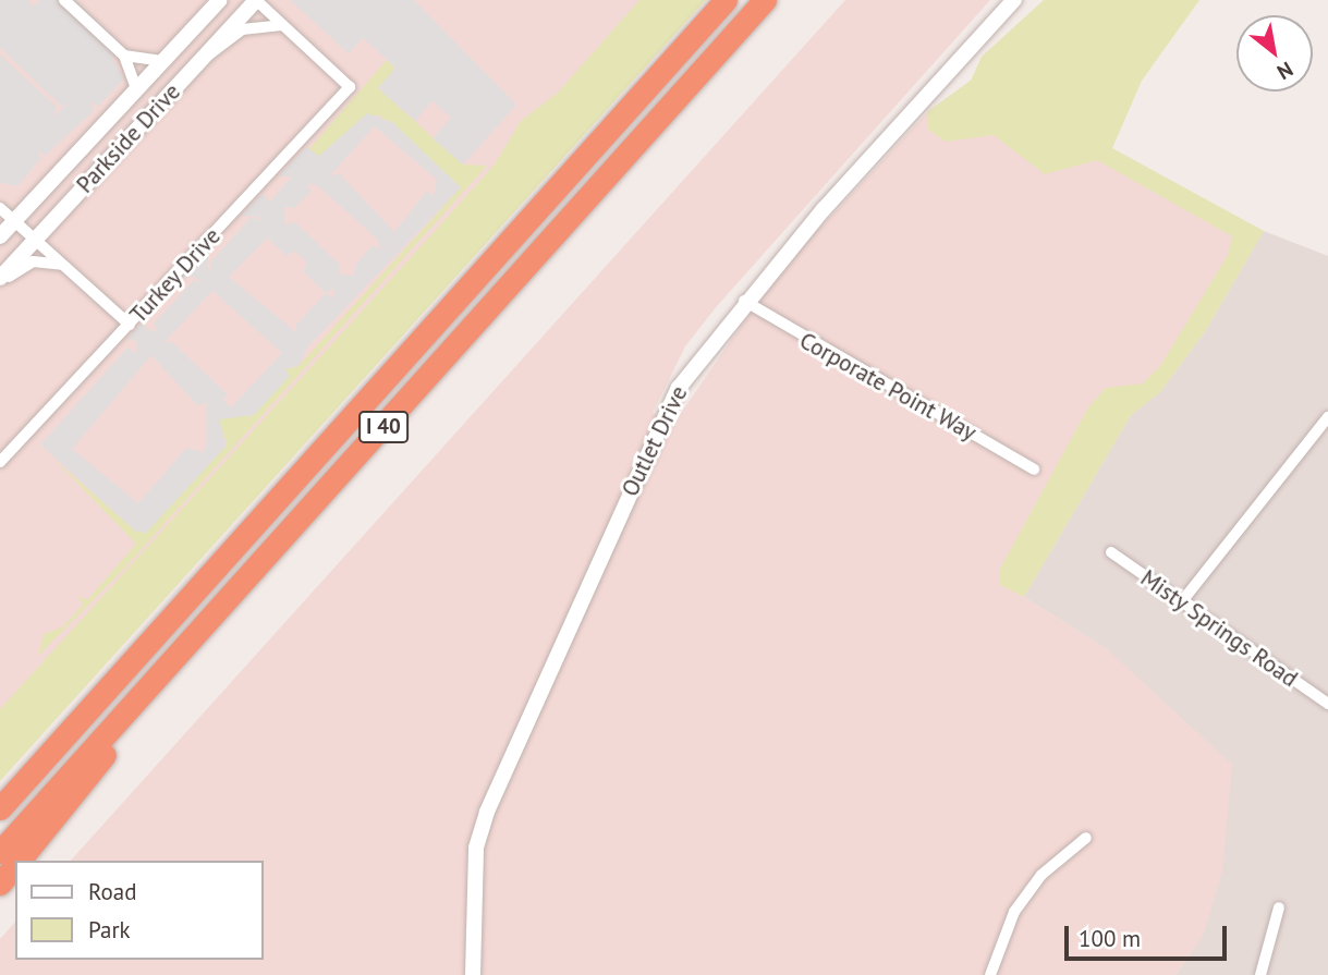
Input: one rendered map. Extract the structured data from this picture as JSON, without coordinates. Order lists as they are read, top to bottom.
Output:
{
  "streets": {
    "highway": ["I 40"],
    "street": [
      "Parkside Drive",
      "Turkey Drive",
      "Corporate Point Way",
      "Outlet Drive",
      "Misty Springs Road"
    ]
  },
  "crossings": [
    ["Corporate Point Way", "Outlet Drive"]
  ],
  "legend": ["Road", "Park"],
  "scale_bar": "100 m",
  "north": "bottom right"
}
